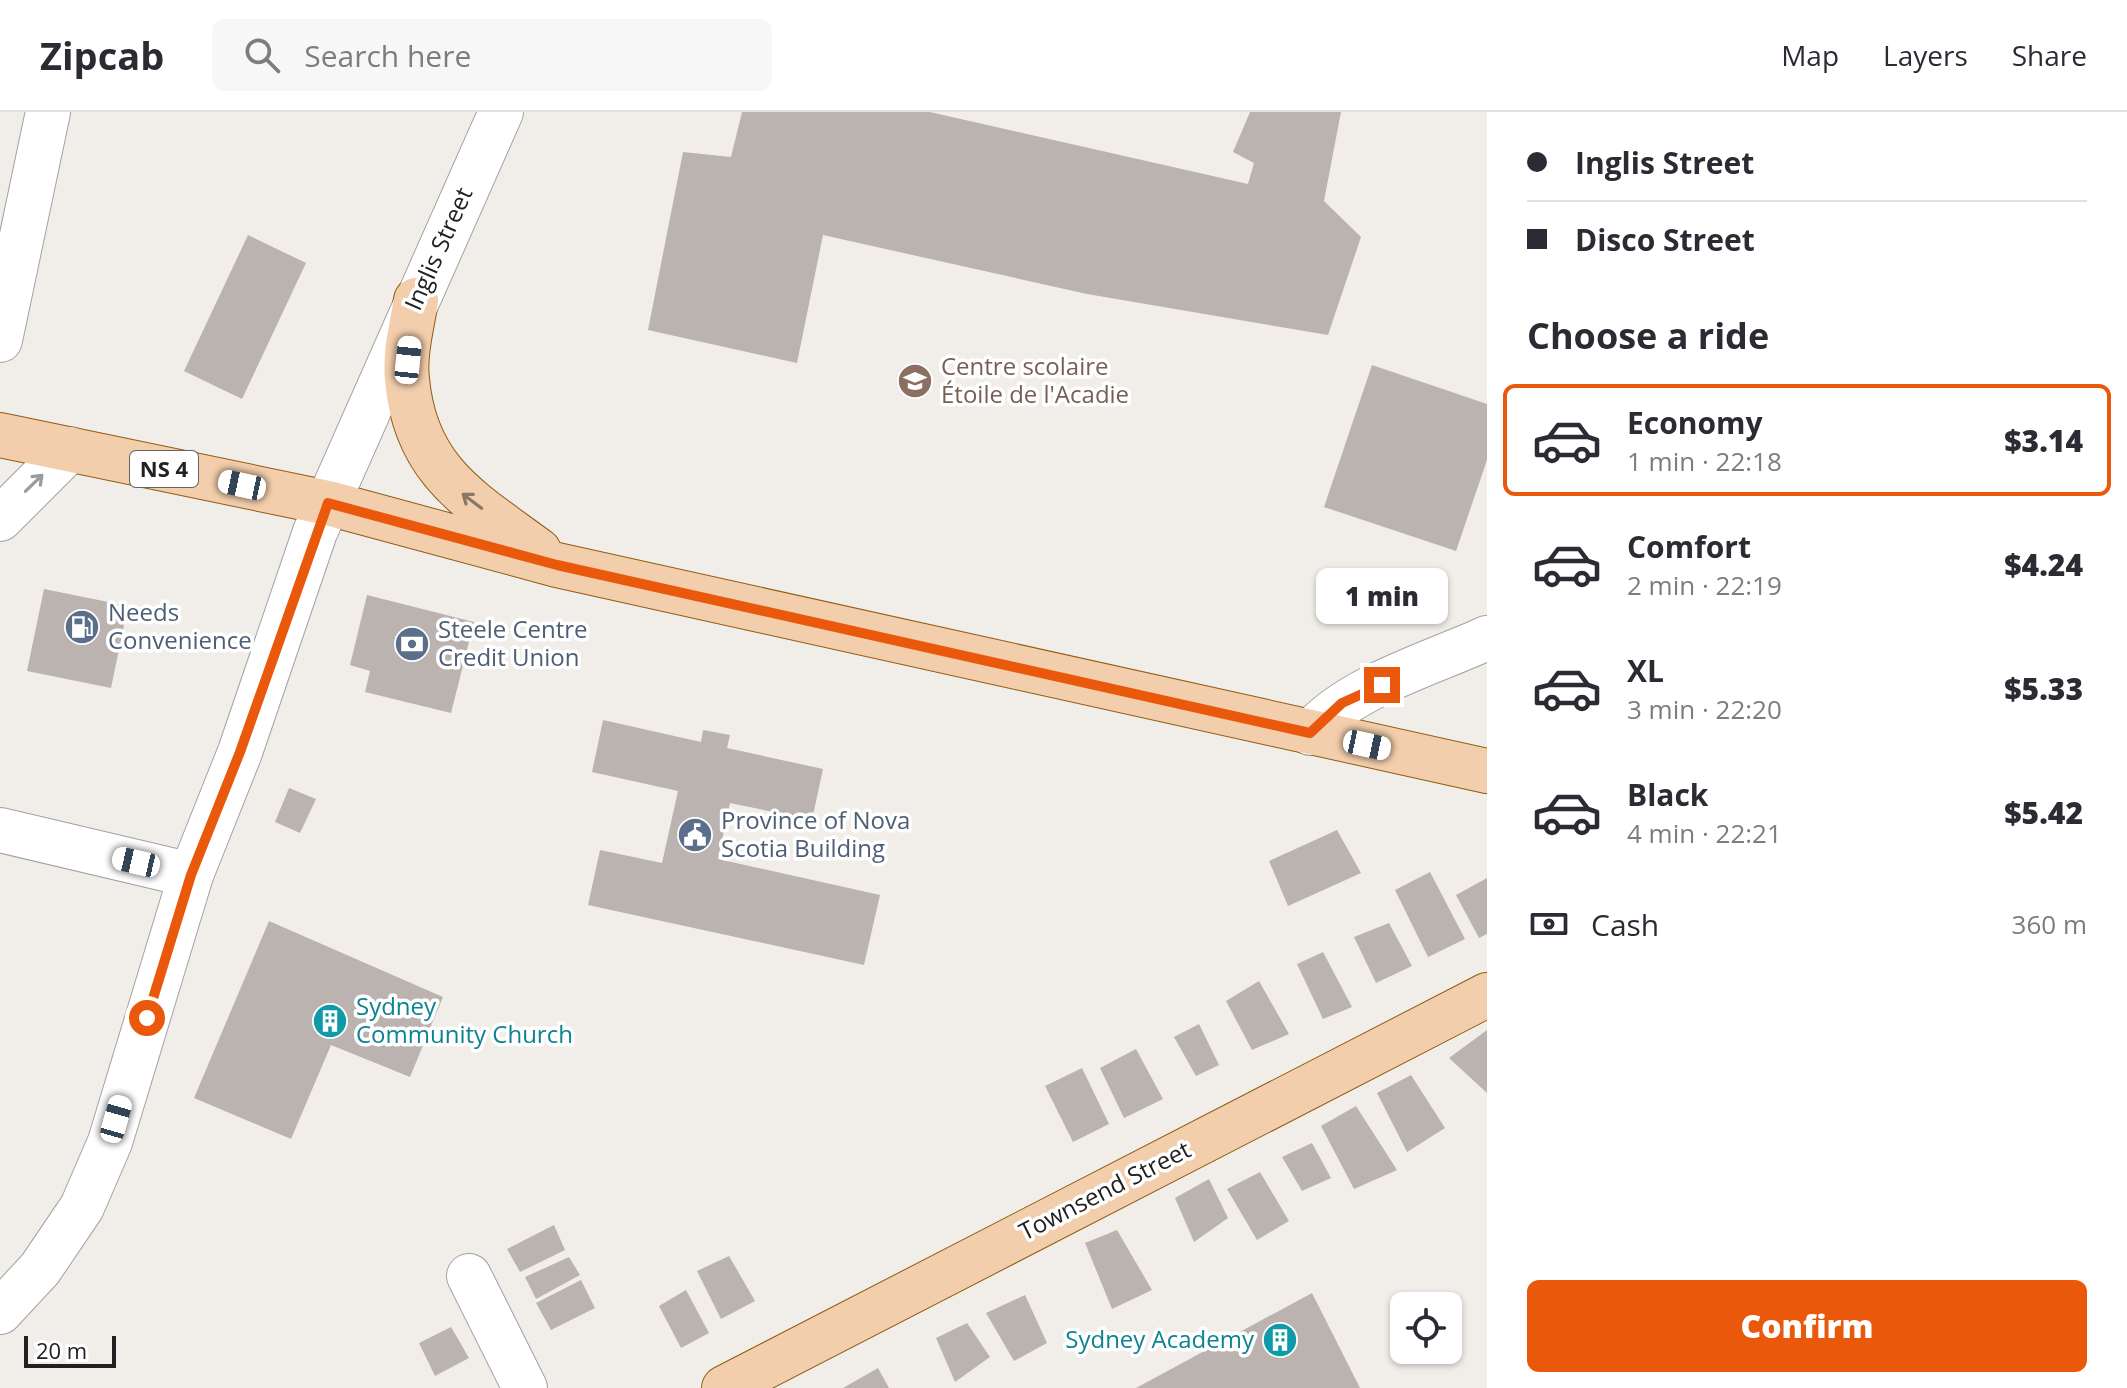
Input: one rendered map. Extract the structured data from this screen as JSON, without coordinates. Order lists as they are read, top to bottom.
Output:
{
  "streets": {
    "main road": ["NS 4", "Townsend Street"],
    "street": ["Inglis Street"]
  },
  "crossings": [
    ["Inglis Street", "NS 4"]
  ],
  "places": {
    "school or university": ["Centre scolaire Étoile de l'Acadie"],
    "fuel station": ["Needs Convenience"],
    "bank": ["Steele Centre Credit Union"],
    "public building": ["Province of Nova Scotia Building"],
    "building": ["Sydney Community Church", "Sydney Academy"]
  },
  "scale_bar": "20 m",
  "page": {
    "header": "Zipcab",
    "search": "Search here",
    "nav": ["Map", "Layers", "Share"],
    "banner": ["Inglis Street", "Disco Street"],
    "heading": "Choose a ride",
    "list": [
      {
        "name": "Economy",
        "note": "1 min · 22:18",
        "value": "$3.14"
      },
      {
        "name": "Comfort",
        "note": "2 min · 22:19",
        "value": "$4.24"
      },
      {
        "name": "XL",
        "note": "3 min · 22:20",
        "value": "$5.33"
      },
      {
        "name": "Black",
        "note": "4 min · 22:21",
        "value": "$5.42"
      }
    ],
    "bubble": "1 min",
    "pay": ["Cash", "360 m"],
    "buttons": "Confirm",
    "scale": "20 m"
  }
}
